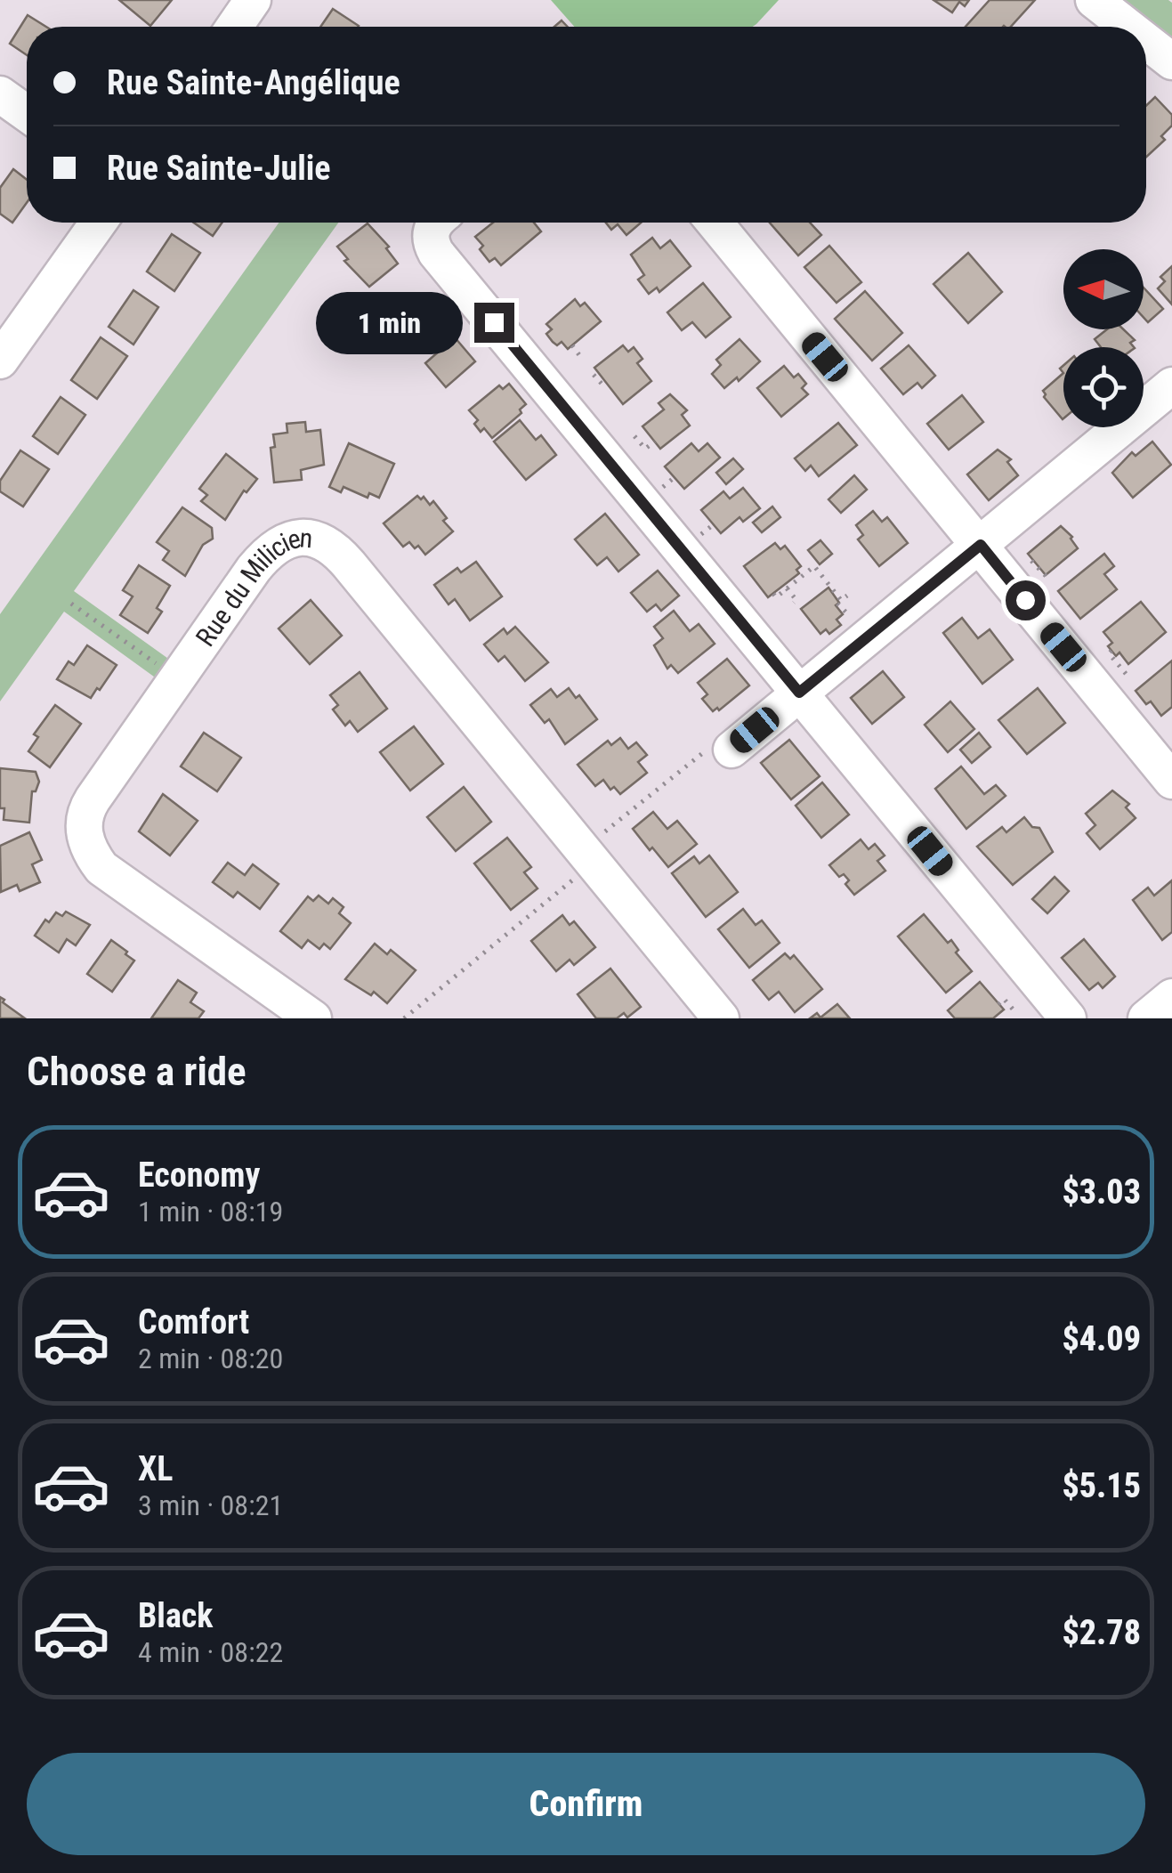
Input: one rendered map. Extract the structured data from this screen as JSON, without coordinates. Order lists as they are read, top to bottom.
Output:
{
  "streets": {
    "street": ["Rue du Milicien"]
  },
  "north": "left",
  "page": {
    "banner": ["Rue Sainte-Angélique", "Rue Sainte-Julie"],
    "bubble": "1 min",
    "heading": "Choose a ride",
    "list": [
      {
        "name": "Economy",
        "note": "1 min · 08:19",
        "value": "$3.03"
      },
      {
        "name": "Comfort",
        "note": "2 min · 08:20",
        "value": "$4.09"
      },
      {
        "name": "XL",
        "note": "3 min · 08:21",
        "value": "$5.15"
      },
      {
        "name": "Black",
        "note": "4 min · 08:22",
        "value": "$2.78"
      }
    ],
    "buttons": "Confirm"
  }
}
